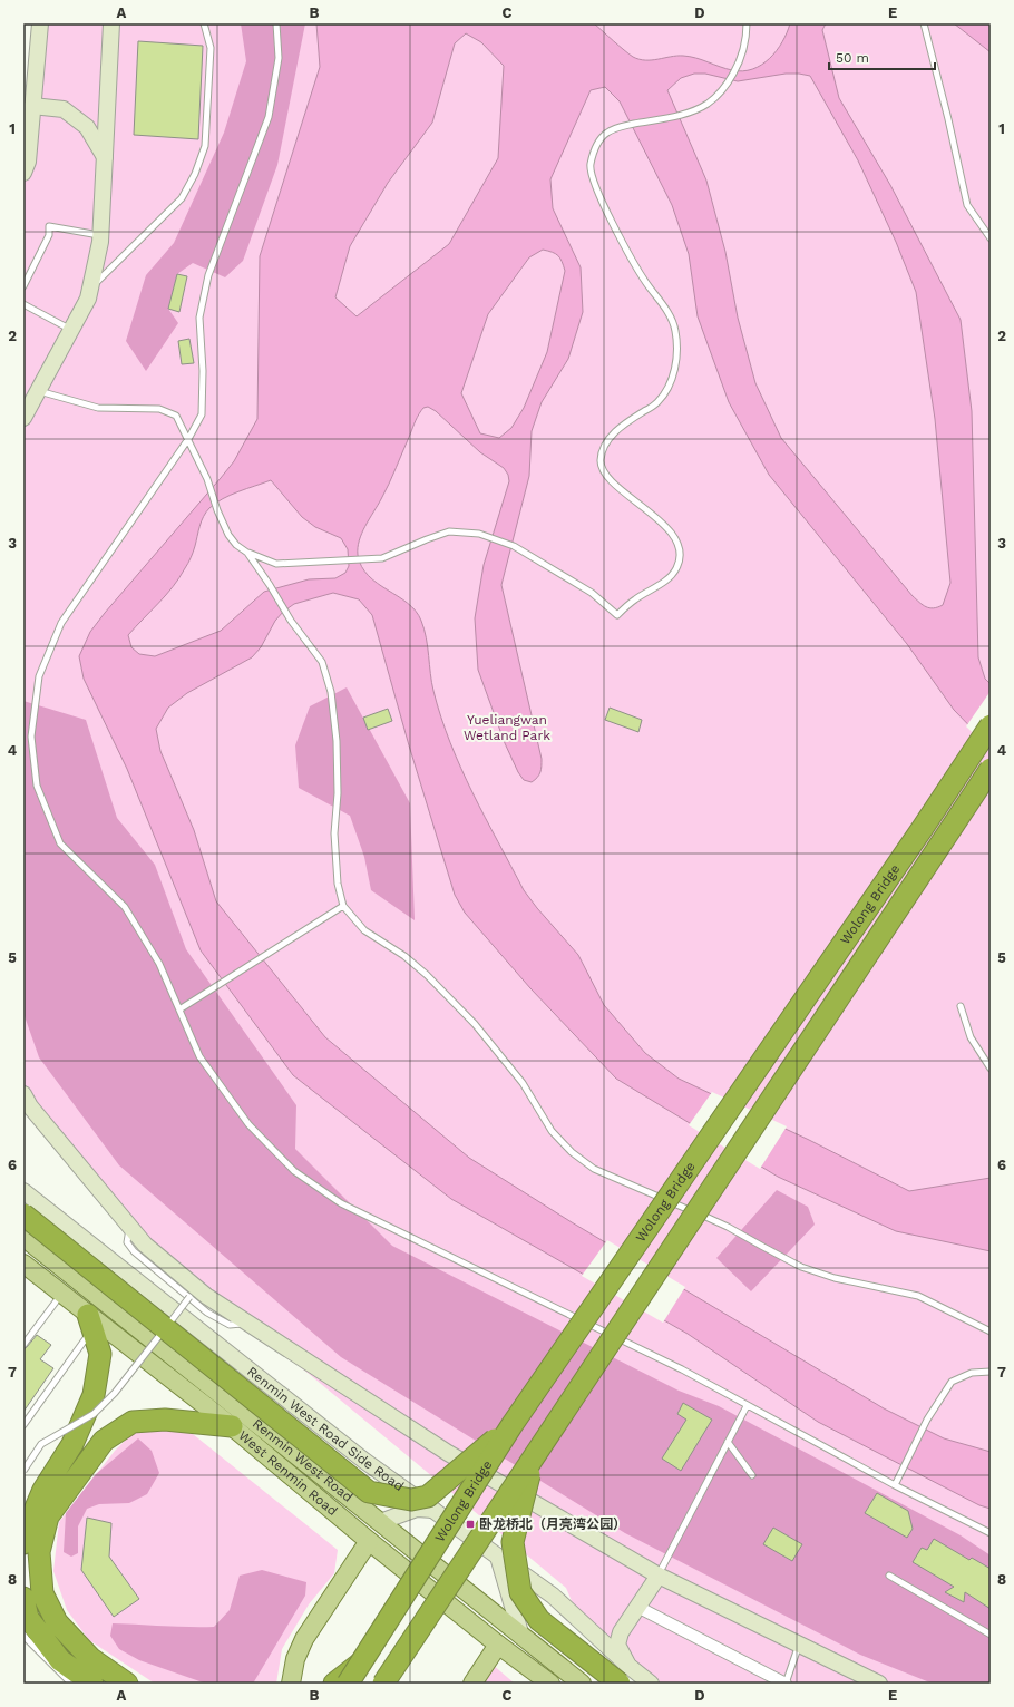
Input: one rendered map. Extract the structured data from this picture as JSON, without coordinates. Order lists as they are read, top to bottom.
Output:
{
  "streets": {
    "highway": ["Wolong Bridge"],
    "main road": ["Renmin West Road", "West Renmin Road"],
    "street": ["Renmin West Road Side Road"]
  },
  "parks": ["Yueliangwan Wetland Park"],
  "places": {
    "transit": ["卧龙桥北（月亮湾公园）"]
  },
  "scale_bar": "50 m",
  "grid": {
    "columns": [
      "A",
      "B",
      "C",
      "D",
      "E"
    ],
    "rows": [
      "1",
      "2",
      "3",
      "4",
      "5",
      "6",
      "7",
      "8"
    ]
  }
}
